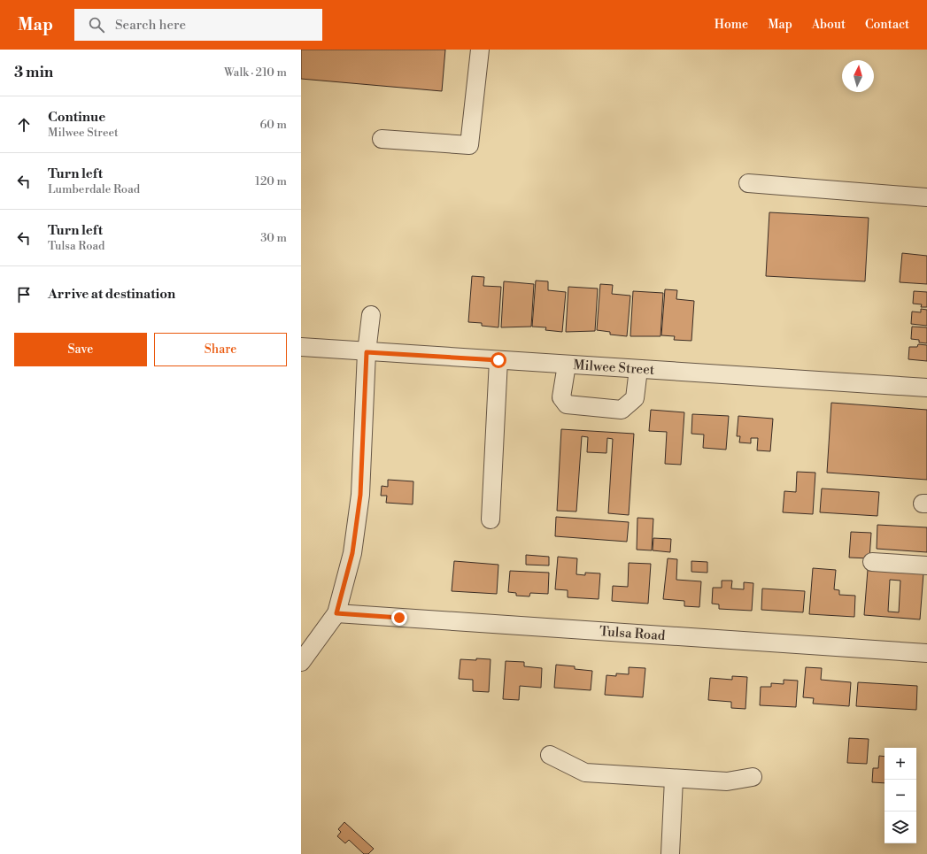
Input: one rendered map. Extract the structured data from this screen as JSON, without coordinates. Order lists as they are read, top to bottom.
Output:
{
  "streets": {
    "street": ["Milwee Street", "Tulsa Road"]
  },
  "north": "top",
  "page": {
    "header": "Map",
    "search": "Search here",
    "nav": [
      "Home",
      "Map",
      "About",
      "Contact"
    ],
    "heading": ["3 min", "Walk · 210 m"],
    "list": [
      ["Continue", "Milwee Street", "60 m"],
      ["Turn left", "Lumberdale Road", "120 m"],
      ["Turn left", "Tulsa Road", "30 m"],
      "Arrive at destination"
    ],
    "buttons": ["Save", "Share"],
    "map_buttons": ["+", "−"]
  }
}
